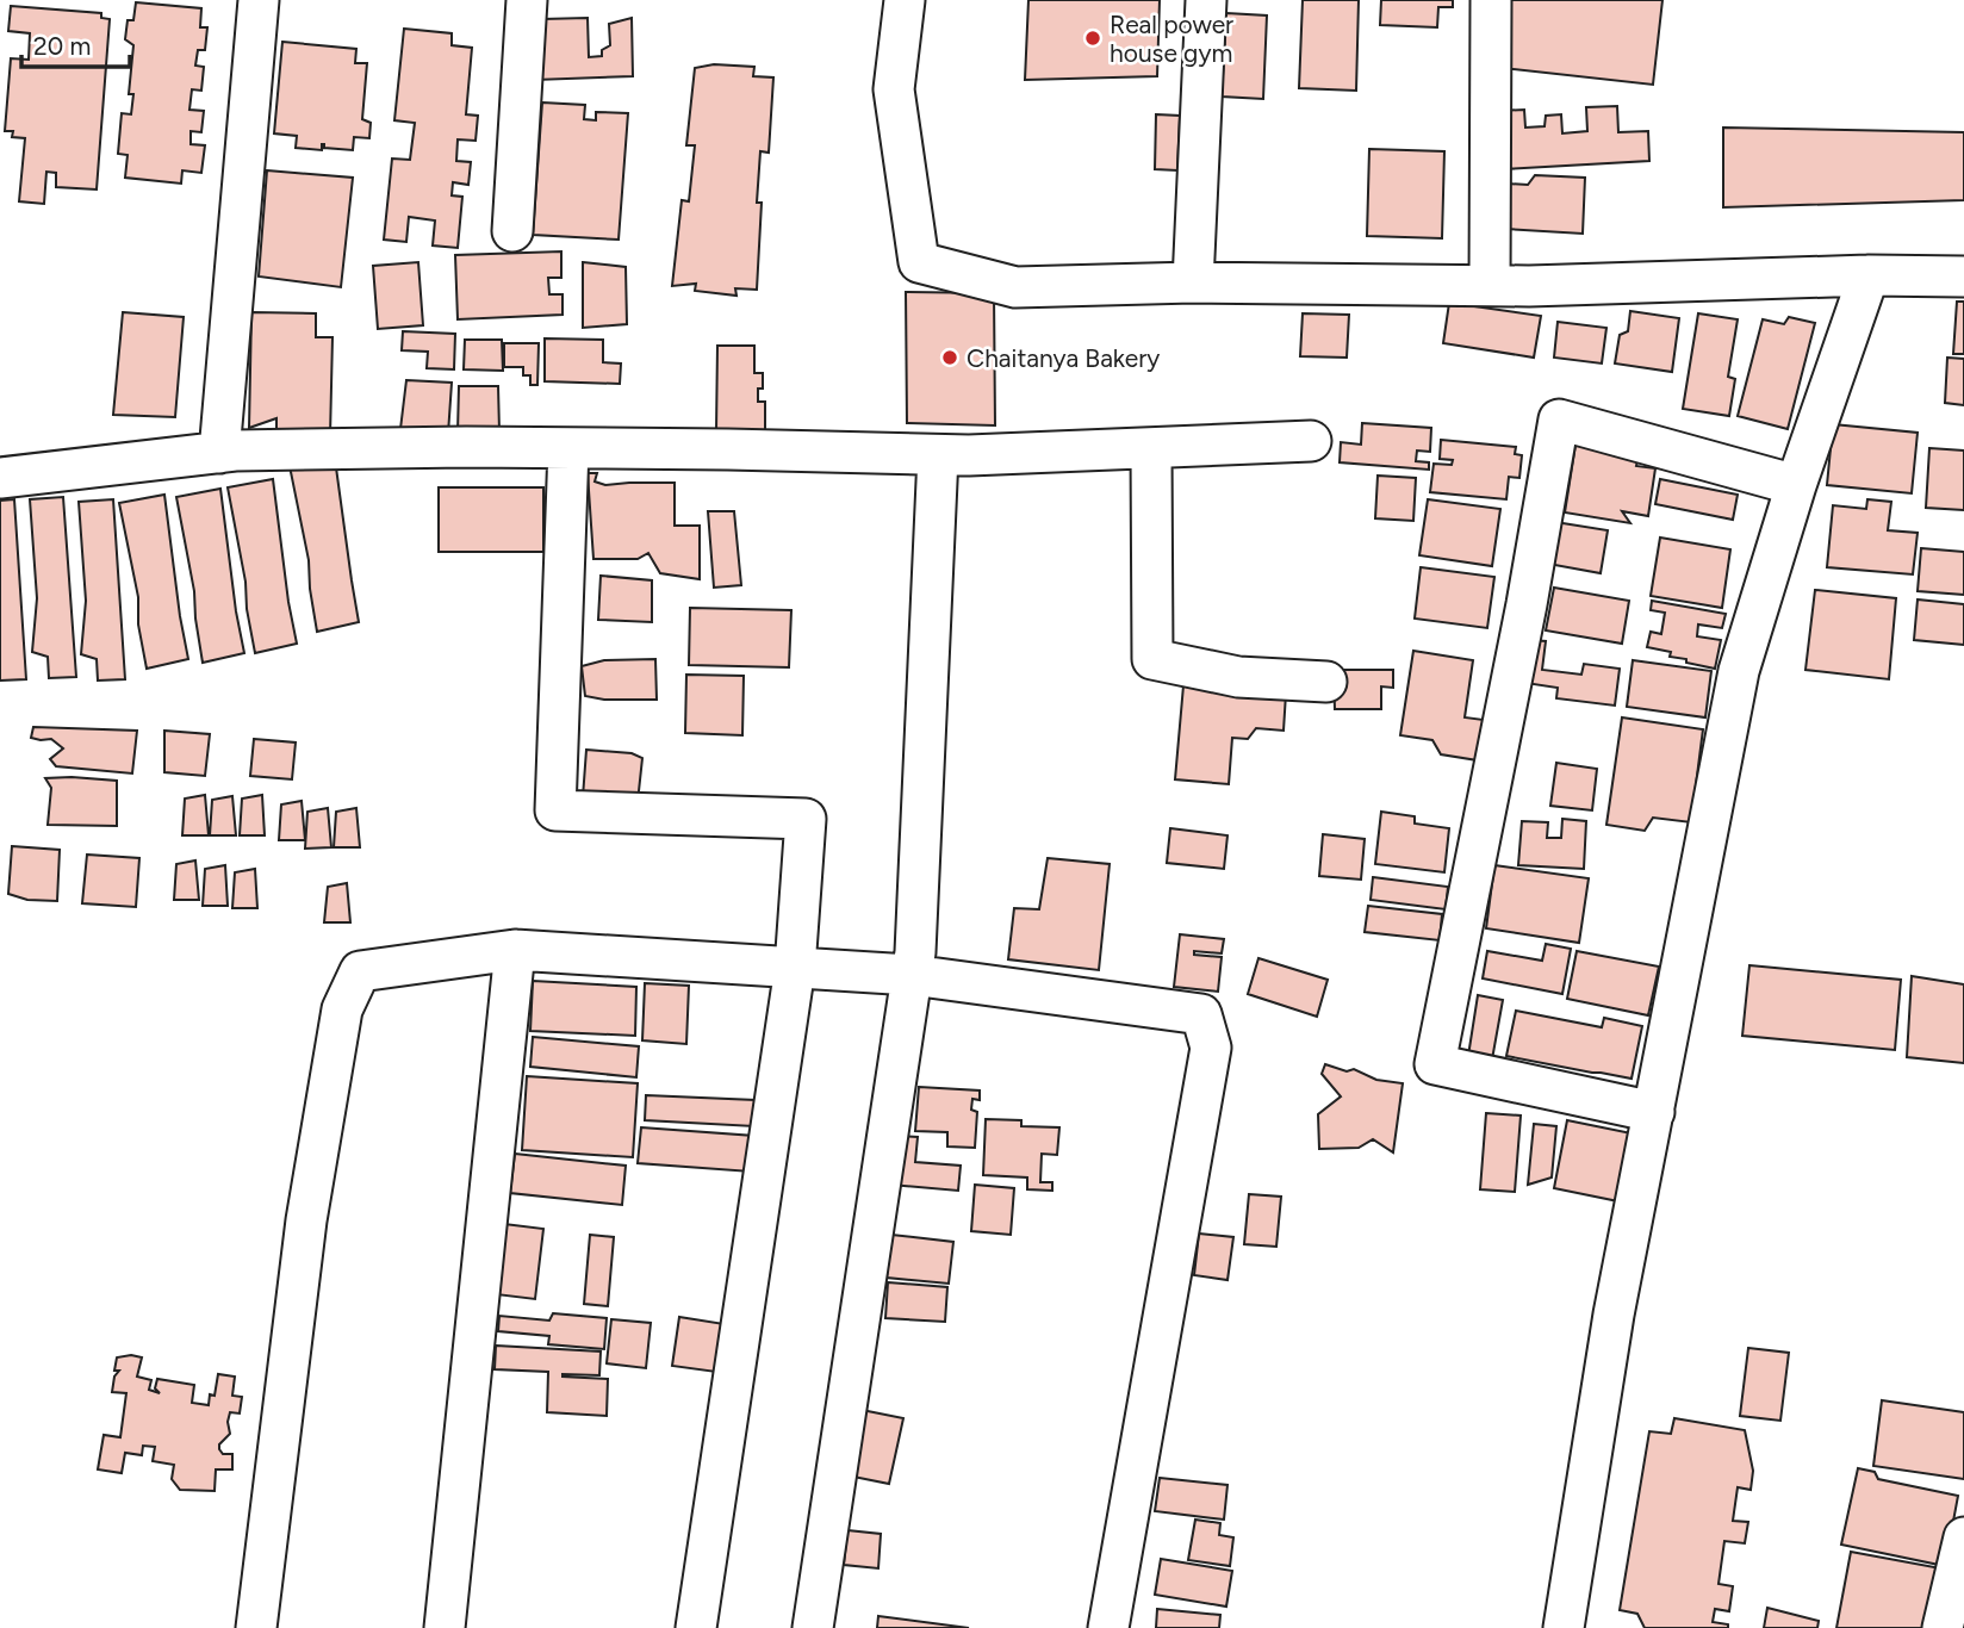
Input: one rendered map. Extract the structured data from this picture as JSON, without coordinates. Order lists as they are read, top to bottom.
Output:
{
  "places": ["Real power house gym", "Chaitanya Bakery"],
  "scale_bar": "20 m"
}
